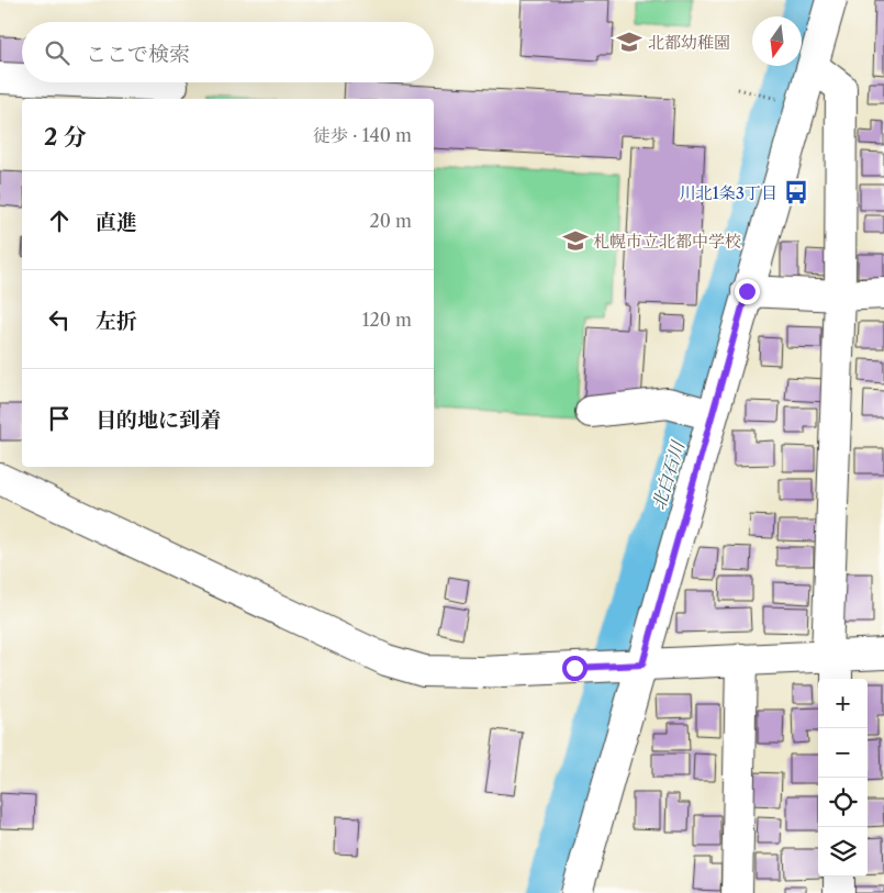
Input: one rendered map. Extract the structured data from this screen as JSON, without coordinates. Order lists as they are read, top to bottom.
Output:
{
  "water": ["北白石川"],
  "places": {
    "school or university": ["北都幼稚園", "札幌市立北都中学校"],
    "bus stop": ["川北1条3丁目"]
  },
  "north": "bottom",
  "page": {
    "search": "ここで検索",
    "heading": ["2 分", "徒歩 · 140 m"],
    "list": [
      ["直進", "20 m"],
      ["左折", "120 m"],
      "目的地に到着"
    ],
    "map_buttons": ["+", "−"]
  }
}
